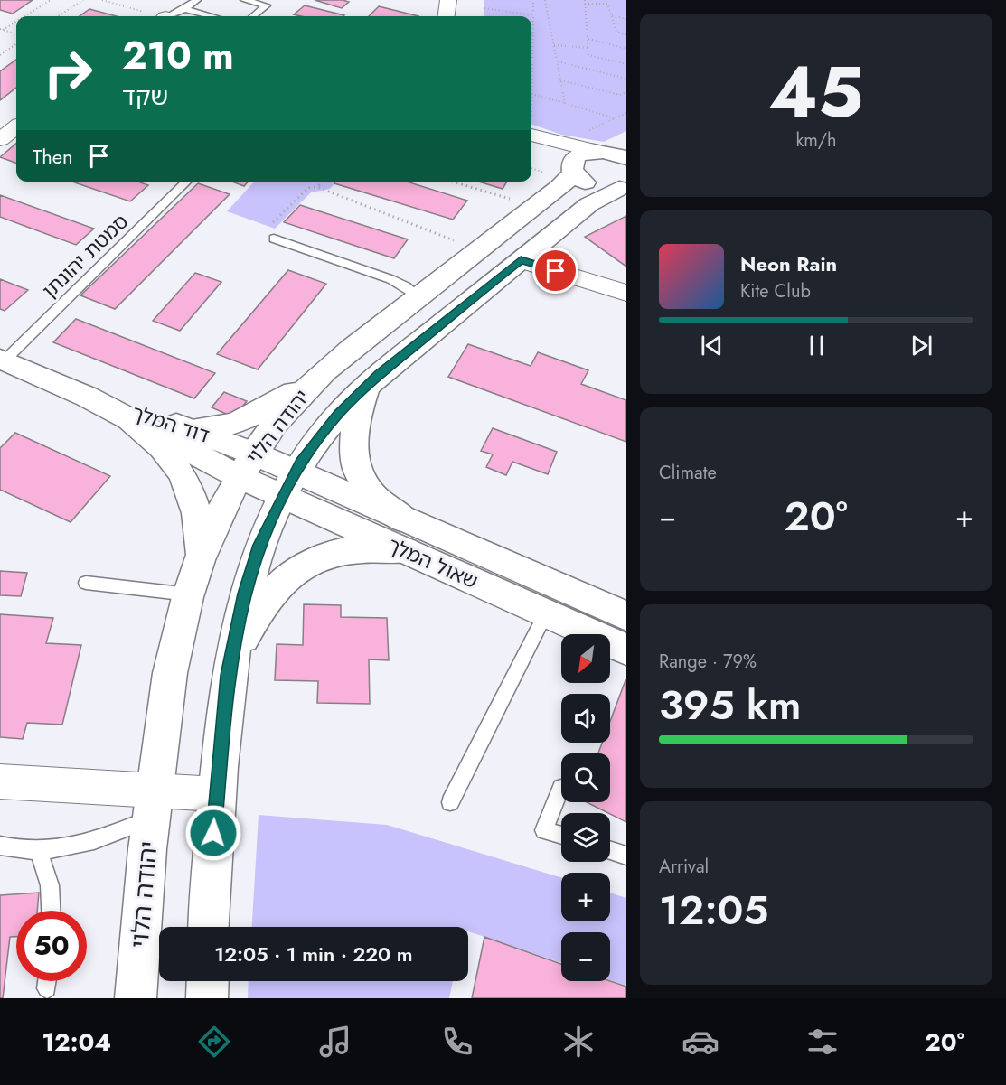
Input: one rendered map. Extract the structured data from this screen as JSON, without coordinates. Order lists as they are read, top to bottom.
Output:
{
  "streets": {
    "main road": ["דוד המלך", "יהודה הלוי", "שאול המלך"],
    "lane": ["סמטת יהונתן"]
  },
  "crossings": [
    ["סמטת יהונתן", "דוד המלך"],
    ["דוד המלך", "יהודה הלוי"],
    ["דוד המלך", "שאול המלך"],
    ["יהודה הלוי", "שאול המלך"]
  ],
  "north": "bottom left",
  "page": {
    "tile": [
      ["45", "km/h"],
      "Climate",
      ["Range · 79%", "395 km"],
      ["Arrival", "12:05"]
    ],
    "turn": ["210 m", "שקד"],
    "then": "Then",
    "song": ["Neon Rain", "Kite Club"],
    "heat": ["−", "20°", "+"],
    "map_buttons": ["+", "−"],
    "limit": "50",
    "trip": "12:05 · 1 min · 220 m",
    "tabs": ["12:04", "20°"]
  }
}
